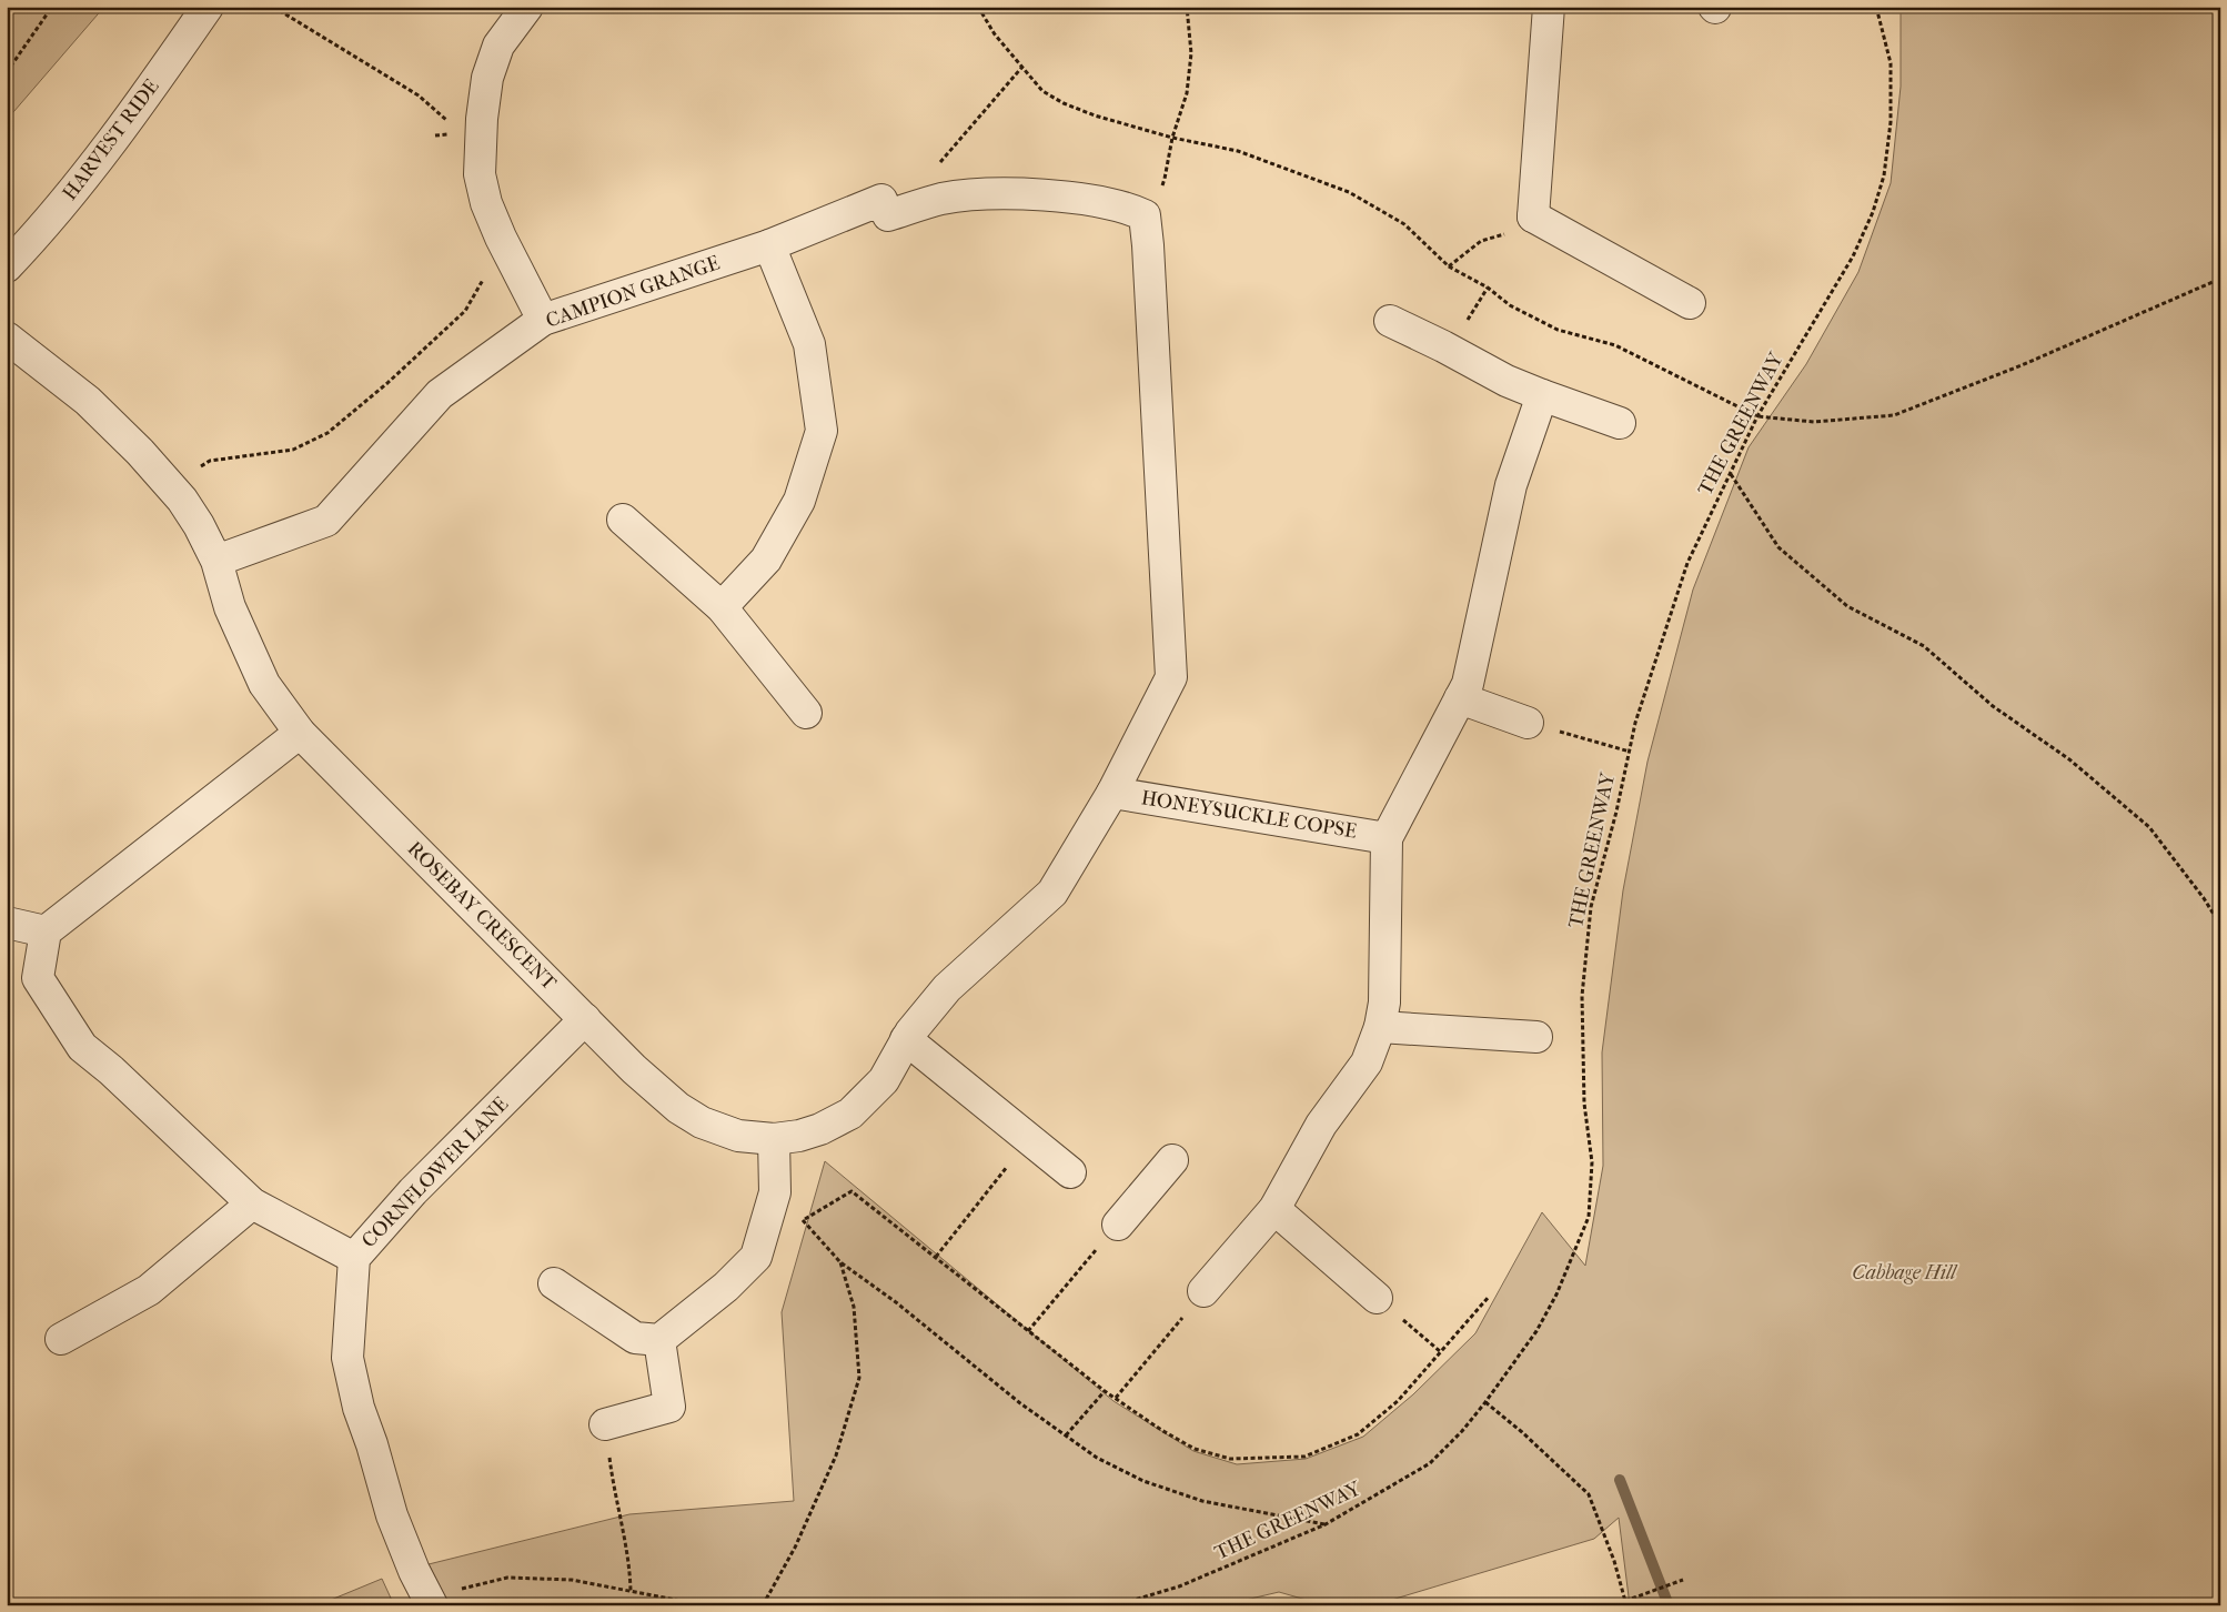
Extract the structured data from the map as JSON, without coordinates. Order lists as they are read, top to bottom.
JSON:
{
  "streets": {
    "street": [
      "HARVEST RIDE",
      "CAMPION GRANGE",
      "HONEYSUCKLE COPSE",
      "ROSEBAY CRESCENT",
      "CORNFLOWER LANE"
    ],
    "path": ["THE GREENWAY"]
  },
  "crossings": [
    ["CAMPION GRANGE", "ROSEBAY CRESCENT"],
    ["HONEYSUCKLE COPSE", "ROSEBAY CRESCENT"],
    ["ROSEBAY CRESCENT", "CORNFLOWER LANE"]
  ],
  "parks": ["Cabbage Hill"]
}
